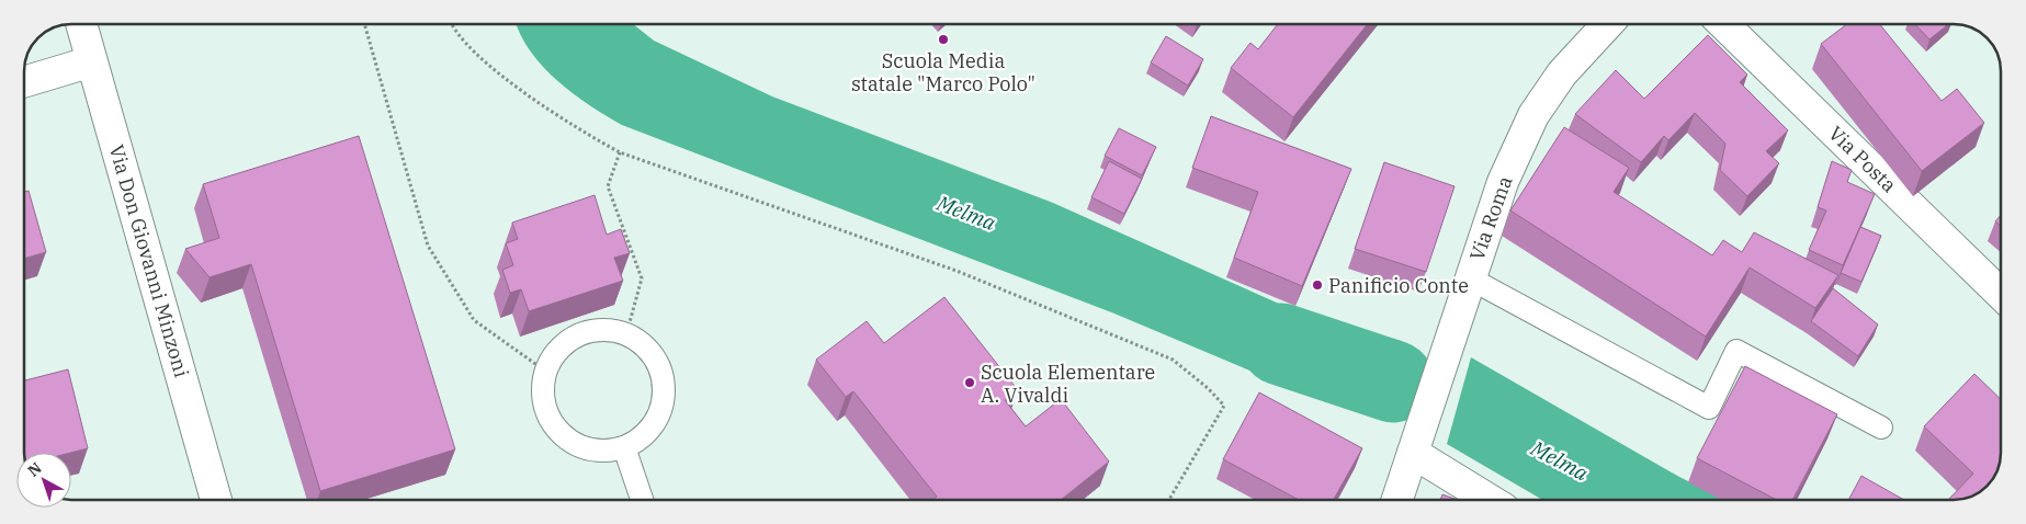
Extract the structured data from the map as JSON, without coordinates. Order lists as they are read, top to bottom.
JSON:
{
  "streets": {
    "street": ["Via Posta", "Via Roma", "Via Don Giovanni Minzoni"]
  },
  "water": ["Melma"],
  "places": ["Scuola Media statale \"Marco Polo\"", "Panificio Conte", "Scuola Elementare A. Vivaldi"],
  "north": "top left"
}
